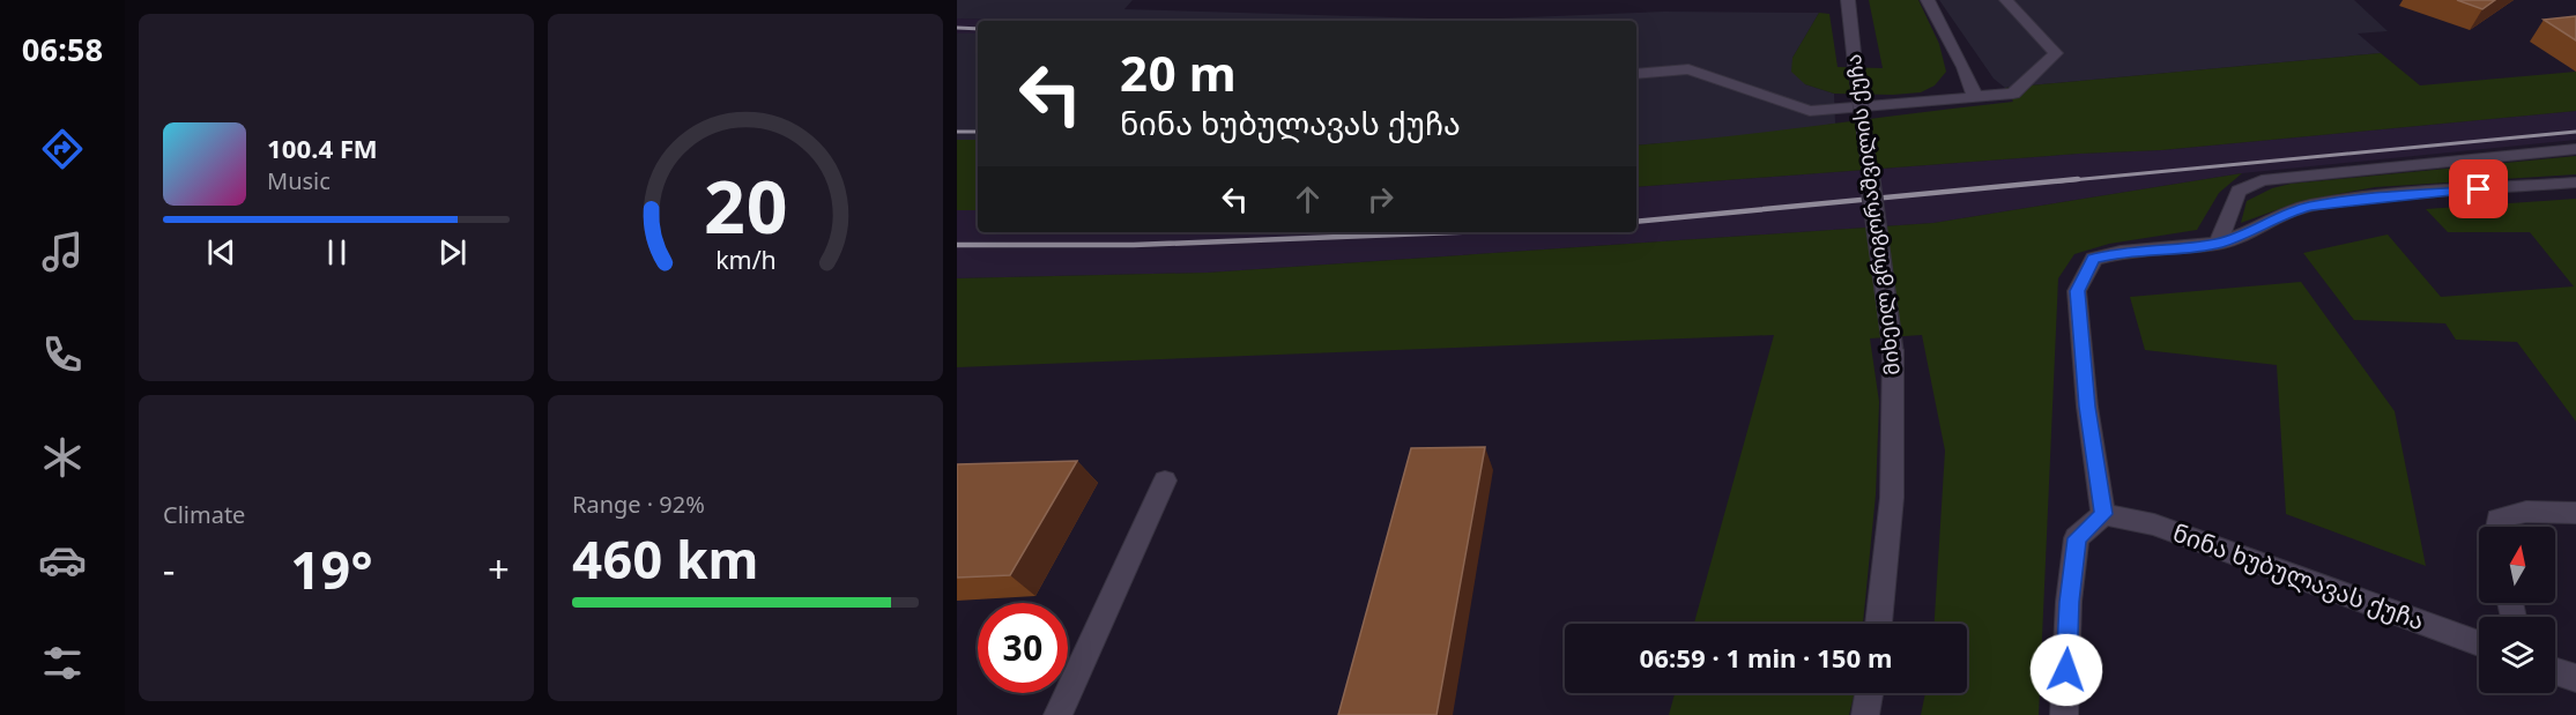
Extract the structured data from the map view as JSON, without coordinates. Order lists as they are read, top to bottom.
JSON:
{
  "streets": {
    "street": ["მიხეილ გრიგორაშვილის ქუჩა", "ნინა ხუბულავას ქუჩა"]
  },
  "north": "top",
  "page": {
    "tabs": "06:58",
    "turn": ["20 m", "ნინა ხუბულავას ქუჩა"],
    "song": ["100.4 FM", "Music"],
    "tile": [
      "Climate",
      ["Range · 92%", "460 km"]
    ],
    "heat": ["−", "19°", "+"],
    "limit": "30",
    "trip": "06:59 · 1 min · 150 m",
    "gauge": ["20", "km/h"]
  }
}
